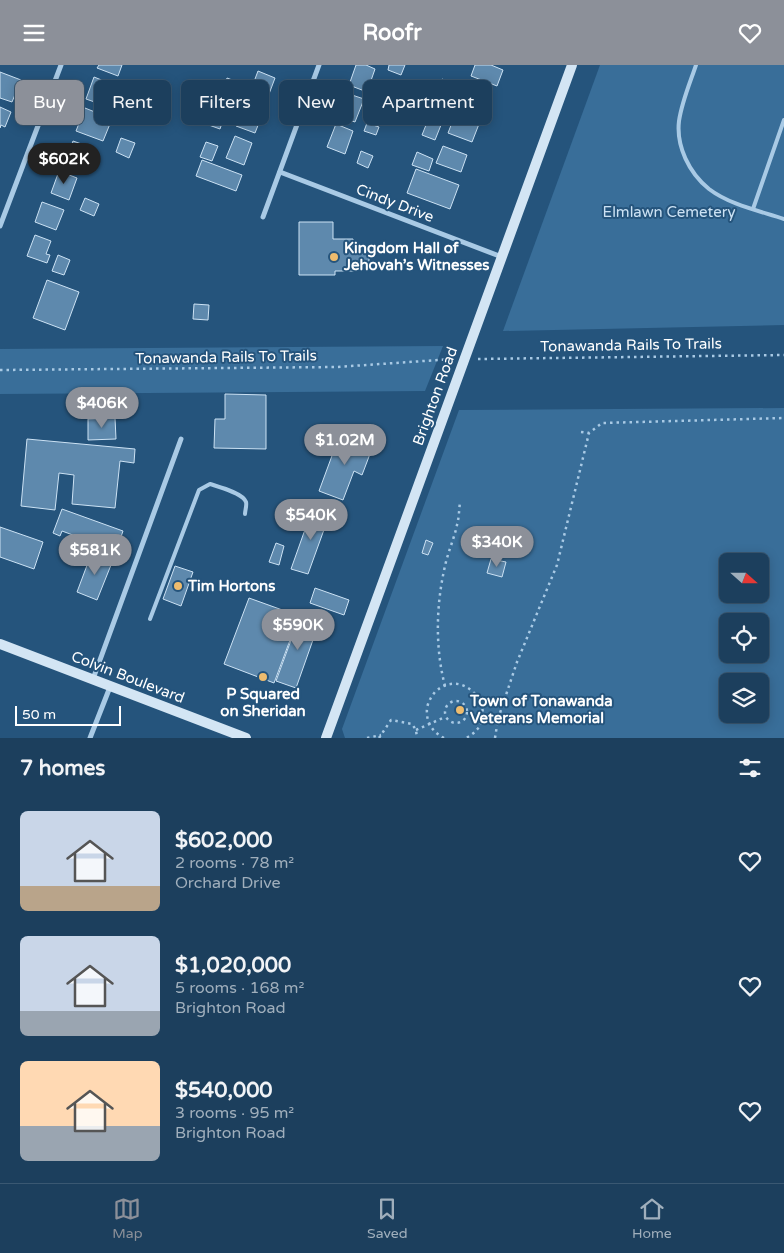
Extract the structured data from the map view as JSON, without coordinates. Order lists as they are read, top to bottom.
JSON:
{
  "streets": {
    "street": ["Cindy Drive", "Brighton Road", "Colvin Boulevard"],
    "path": ["Tonawanda Rails To Trails"]
  },
  "crossings": [
    ["Cindy Drive", "Brighton Road"]
  ],
  "parks": ["Elmlawn Cemetery"],
  "places": [
    "Kingdom Hall of Jehovah’s Witnesses",
    "Tim Hortons",
    "P Squared on Sheridan",
    "Town of Tonawanda Veterans Memorial"
  ],
  "scale_bar": "50 m",
  "north": "right",
  "page": {
    "header": "Roofr",
    "chip": [
      "Buy",
      "Rent",
      "Filters",
      "New",
      "Apartment"
    ],
    "price": [
      "$602K",
      "$406K",
      "$1.02M",
      "$540K",
      "$340K",
      "$581K",
      "$590K"
    ],
    "scale": "50 m",
    "heading": "7 homes",
    "list": [
      {
        "name": "$602,000",
        "note": "2 rooms · 78 m² · Orchard Drive"
      },
      {
        "name": "$1,020,000",
        "note": "5 rooms · 168 m² · Brighton Road"
      },
      {
        "name": "$540,000",
        "note": "3 rooms · 95 m² · Brighton Road"
      }
    ],
    "tabs": ["Map", "Saved", "Home"]
  }
}
